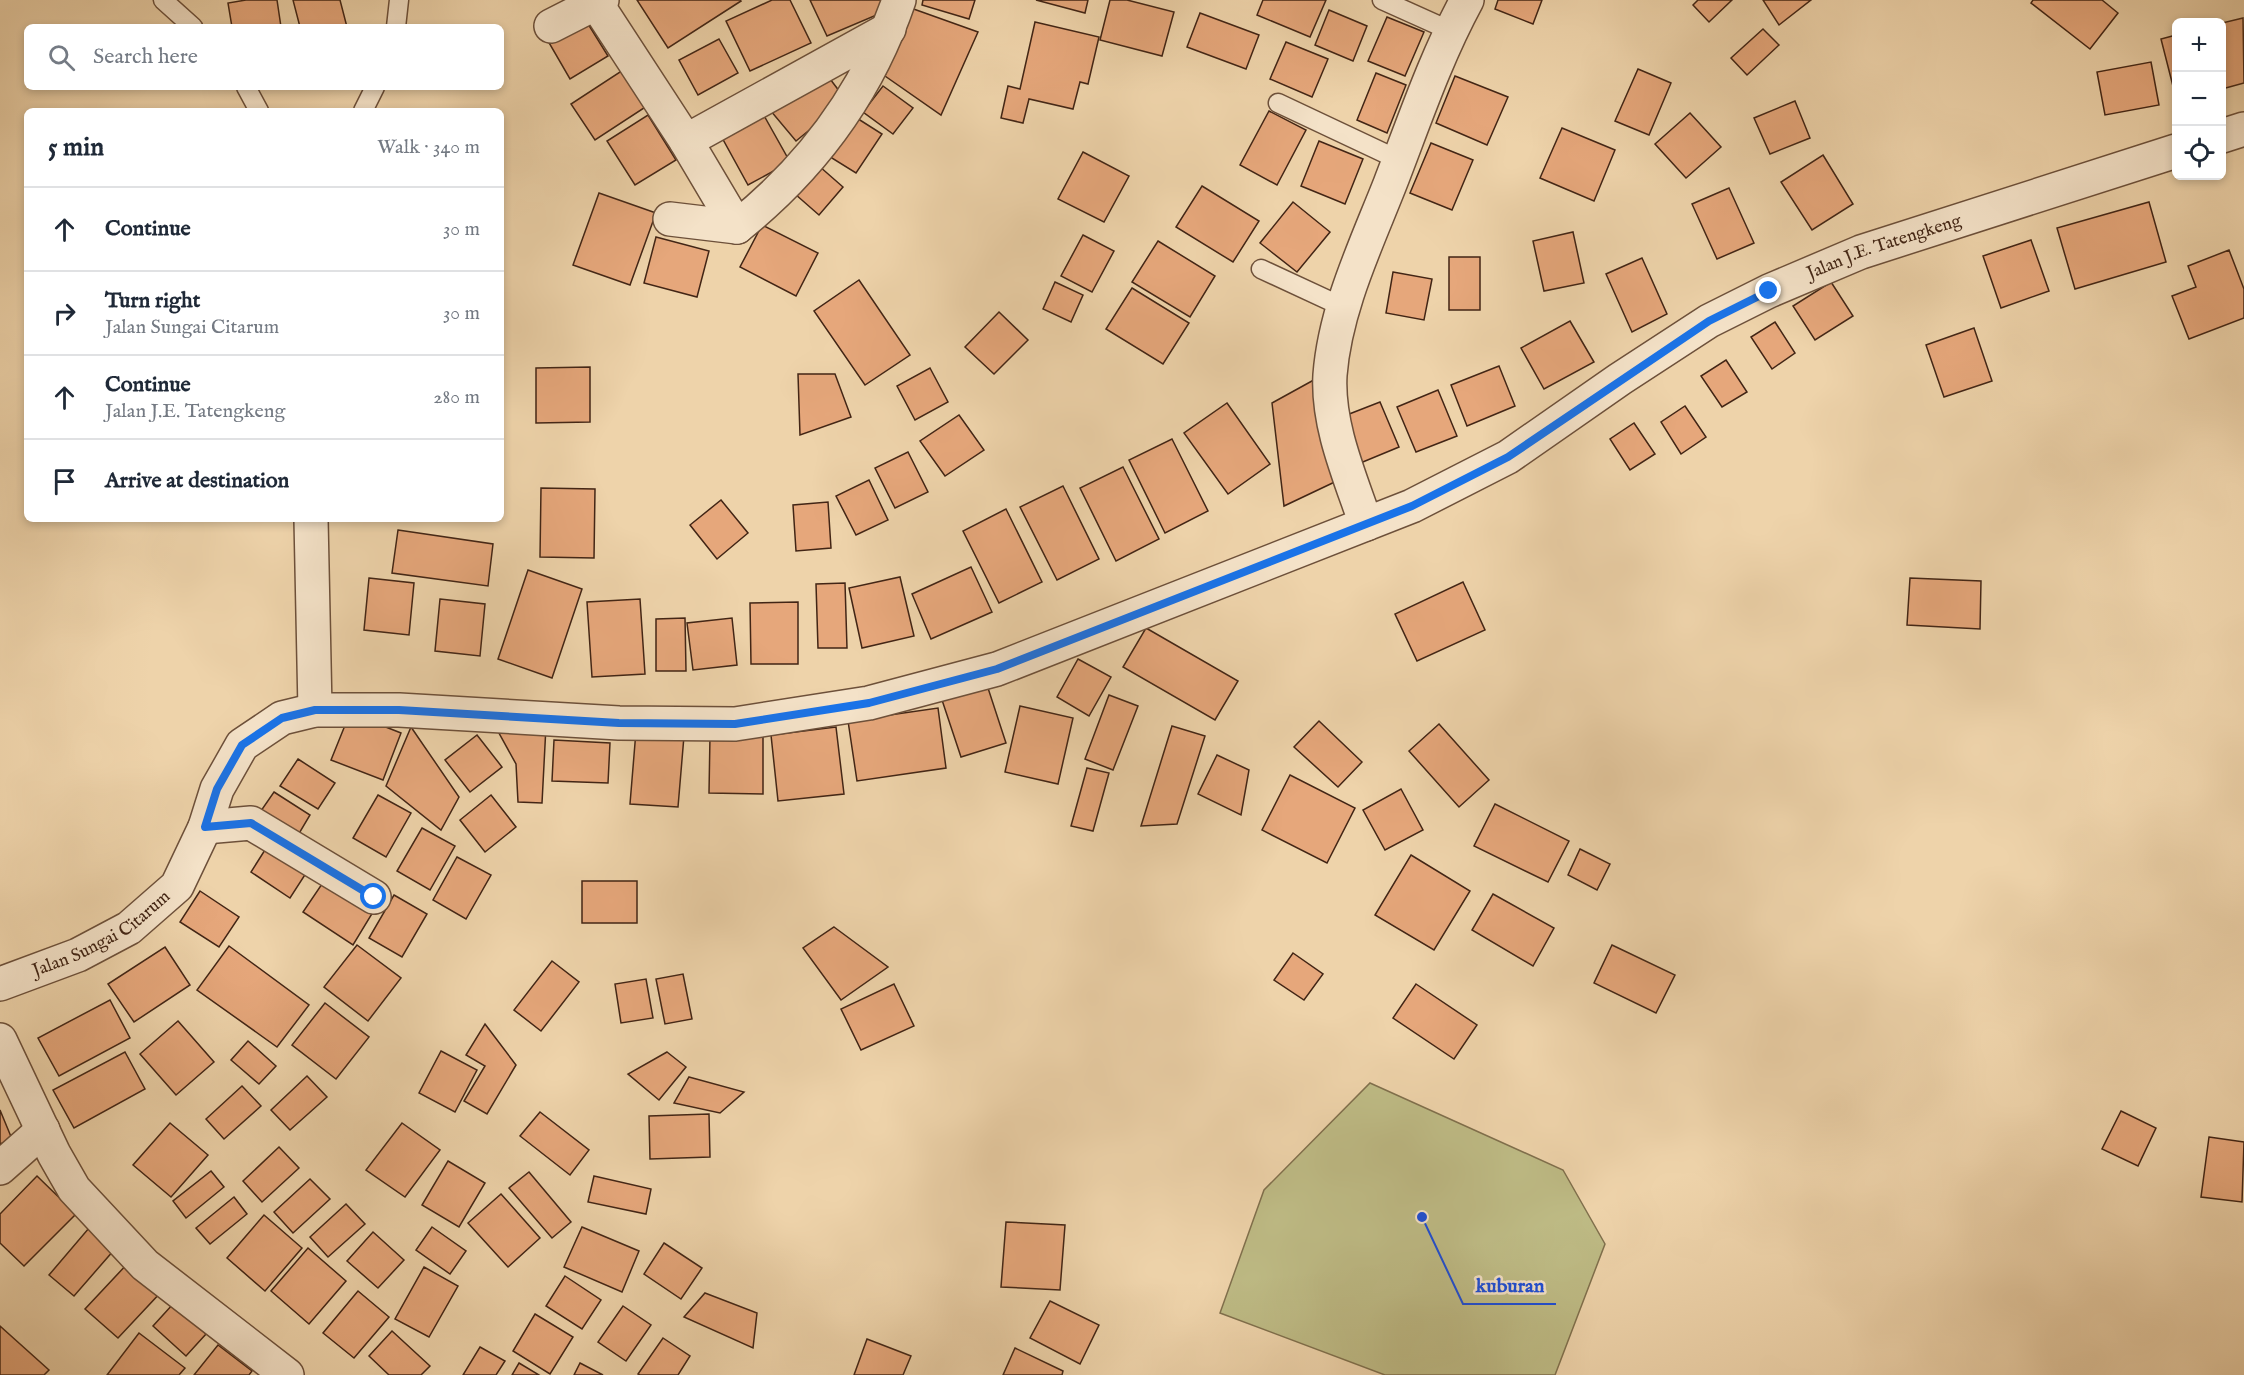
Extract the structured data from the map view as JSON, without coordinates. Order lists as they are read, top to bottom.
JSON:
{
  "streets": {
    "street": ["Jalan J.E. Tatengkeng", "Jalan Sungai Citarum"]
  },
  "crossings": [
    ["Jalan J.E. Tatengkeng", "Jalan Sungai Citarum"]
  ],
  "places": ["kuburan"],
  "page": {
    "map_buttons": ["+", "−"],
    "search": "Search here",
    "heading": ["5 min", "Walk · 340 m"],
    "list": [
      ["Continue", "30 m"],
      ["Turn right", "Jalan Sungai Citarum", "30 m"],
      ["Continue", "Jalan J.E. Tatengkeng", "280 m"],
      "Arrive at destination"
    ]
  }
}
